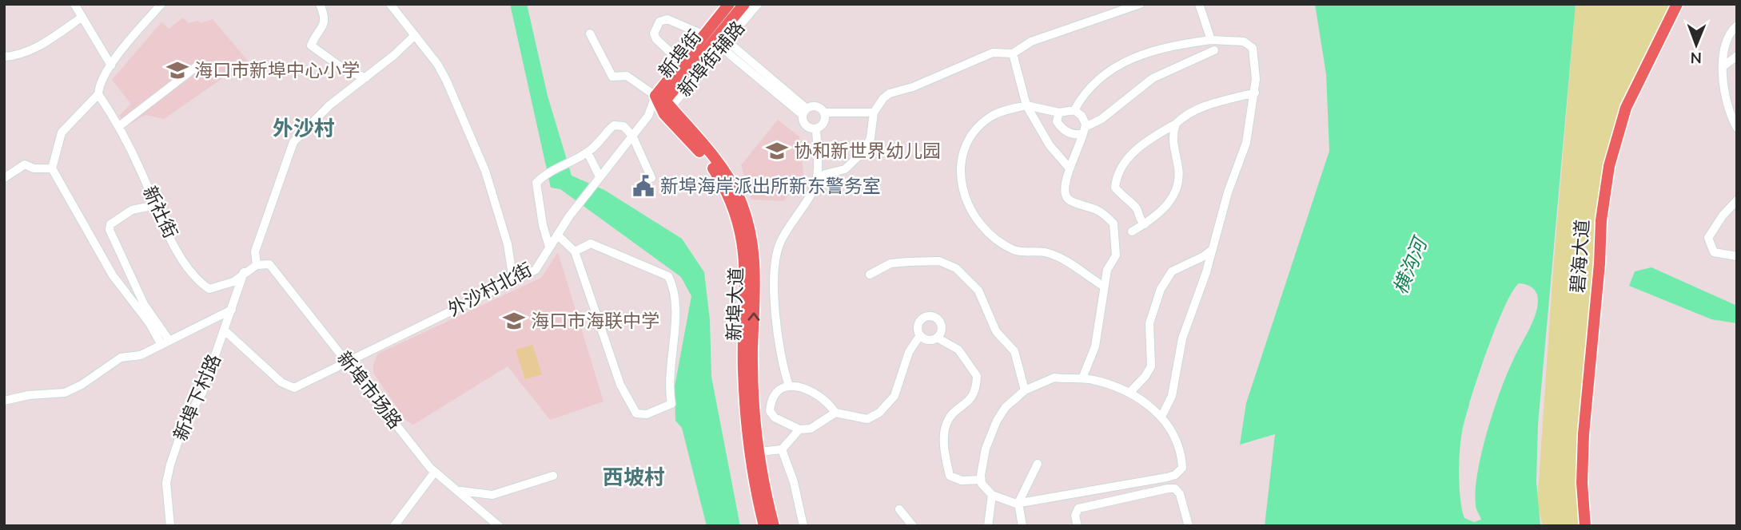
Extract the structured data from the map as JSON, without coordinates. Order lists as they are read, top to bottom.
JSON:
{
  "streets": {
    "main road": ["新埠街", "碧海大道", "新埠大道"],
    "street": [
      "新埠街辅路",
      "新社街",
      "外沙村北街",
      "新埠市场路",
      "新埠下村路"
    ]
  },
  "crossings": [
    ["新埠街", "新埠街辅路"],
    ["新埠街", "外沙村北街"],
    ["新埠街", "新埠大道"],
    ["新埠街辅路", "外沙村北街"],
    ["新埠街辅路", "新埠大道"],
    ["新社街", "新埠下村路"],
    ["外沙村北街", "新埠大道"],
    ["外沙村北街", "新埠市场路"],
    ["外沙村北街", "新埠下村路"]
  ],
  "districts": ["外沙村", "西坡村"],
  "water": ["横沟河"],
  "places": {
    "school or university": ["海口市新埠中心小学", "协和新世界幼儿园", "海口市海联中学"],
    "public building": ["新埠海岸派出所新东警务室"]
  },
  "north": "bottom"
}
